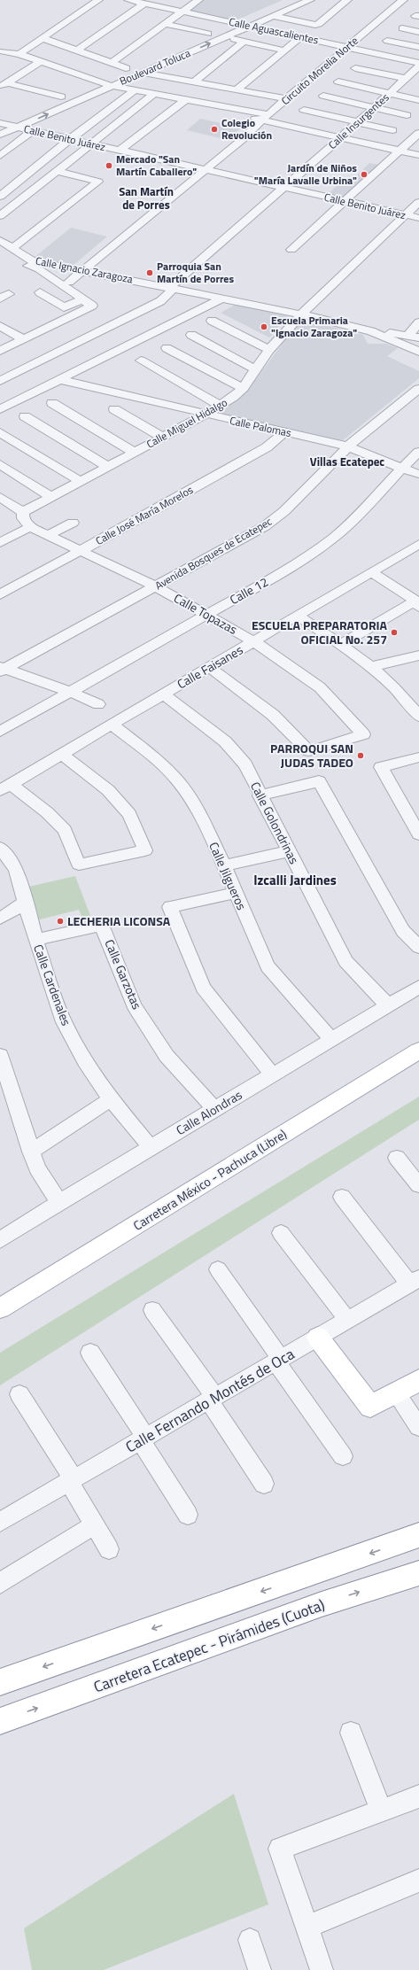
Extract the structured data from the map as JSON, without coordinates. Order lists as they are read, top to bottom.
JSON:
{
  "streets": {
    "main road": ["Carretera México - Pachuca (Libre)", "Carretera Ecatepec - Pirámides (Cuota)"],
    "street": [
      "Calle Aguascalientes",
      "Boulevard Toluca",
      "Circuito Morelia Norte",
      "Calle Insurgentes",
      "Calle Benito Juárez",
      "Calle Ignacio Zaragoza",
      "Calle Miguel Hidalgo",
      "Calle Palomas",
      "Calle José María Morelos",
      "Avenida Bosques de Ecatepec",
      "Calle 12",
      "Calle Topazas",
      "Calle Faisanes",
      "Calle Golondrinas",
      "Calle Jilgueros",
      "Calle Garzotas",
      "Calle Cardenales",
      "Calle Alondras",
      "Calle Fernando Montés de Oca"
    ]
  },
  "crossings": [
    ["Calle Aguascalientes", "Boulevard Toluca"],
    ["Calle Aguascalientes", "Circuito Morelia Norte"],
    ["Boulevard Toluca", "Calle Benito Juárez"],
    ["Circuito Morelia Norte", "Calle Benito Juárez"],
    ["Circuito Morelia Norte", "Calle Ignacio Zaragoza"],
    ["Calle Insurgentes", "Calle Benito Juárez"],
    ["Calle Insurgentes", "Calle Ignacio Zaragoza"],
    ["Calle Benito Juárez", "Calle Miguel Hidalgo"],
    ["Calle Ignacio Zaragoza", "Calle Miguel Hidalgo"],
    ["Calle Miguel Hidalgo", "Calle Palomas"],
    ["Calle Palomas", "Calle José María Morelos"],
    ["Calle Palomas", "Avenida Bosques de Ecatepec"],
    ["Calle Palomas", "Calle 12"],
    ["Calle José María Morelos", "Calle Topazas"],
    ["Avenida Bosques de Ecatepec", "Calle Topazas"],
    ["Calle 12", "Calle Topazas"],
    ["Calle Topazas", "Calle Faisanes"],
    ["Calle Faisanes", "Calle Golondrinas"],
    ["Calle Faisanes", "Calle Jilgueros"],
    ["Calle Golondrinas", "Calle Alondras"],
    ["Calle Jilgueros", "Calle Alondras"],
    ["Calle Garzotas", "Calle Cardenales"],
    ["Calle Garzotas", "Calle Alondras"],
    ["Calle Cardenales", "Calle Alondras"]
  ],
  "districts": ["San Martín de Porres", "Villas Ecatepec", "Izcalli Jardines"],
  "places": [
    "Colegio Revolución",
    "Mercado \"San Martín Caballero\"",
    "Jardín de Niños \"María Lavalle Urbina\"",
    "Parroquia San Martín de Porres",
    "Escuela Primaria \"Ignacio Zaragoza\"",
    "ESCUELA PREPARATORIA OFICIAL No. 257",
    "PARROQUI SAN JUDAS TADEO",
    "LECHERIA LICONSA"
  ]
}
